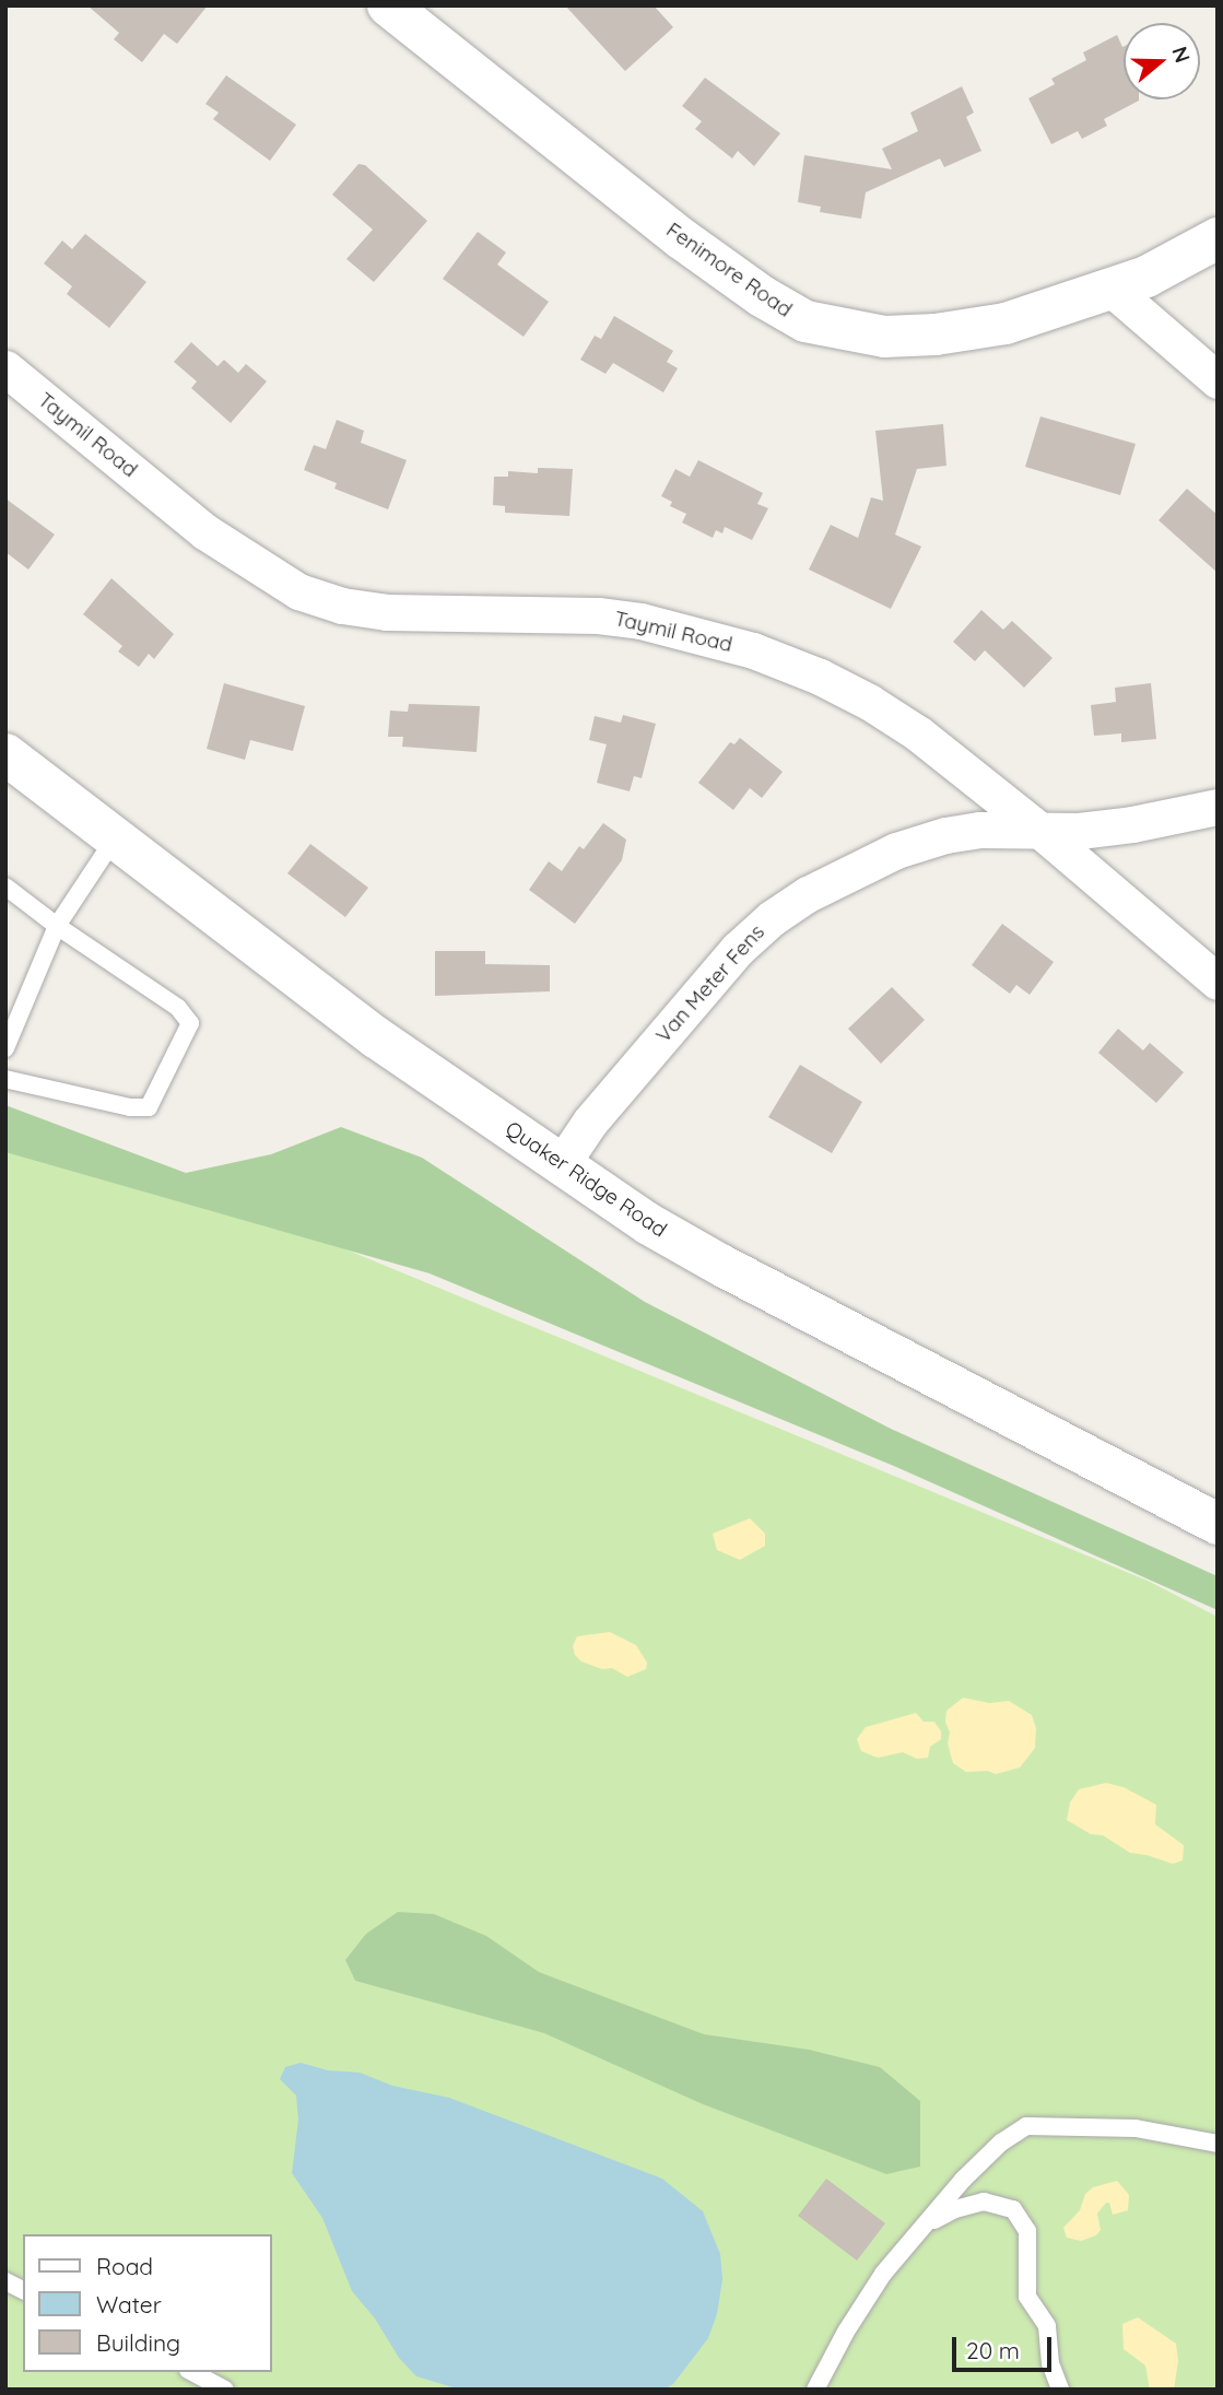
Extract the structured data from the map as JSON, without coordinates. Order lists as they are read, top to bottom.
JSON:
{
  "streets": {
    "street": [
      "Fenimore Road",
      "Taymil Road",
      "Van Meter Fens",
      "Quaker Ridge Road"
    ]
  },
  "crossings": [
    ["Taymil Road", "Van Meter Fens"],
    ["Van Meter Fens", "Quaker Ridge Road"]
  ],
  "legend": ["Road", "Water", "Building"],
  "scale_bar": "20 m",
  "north": "right"
}
